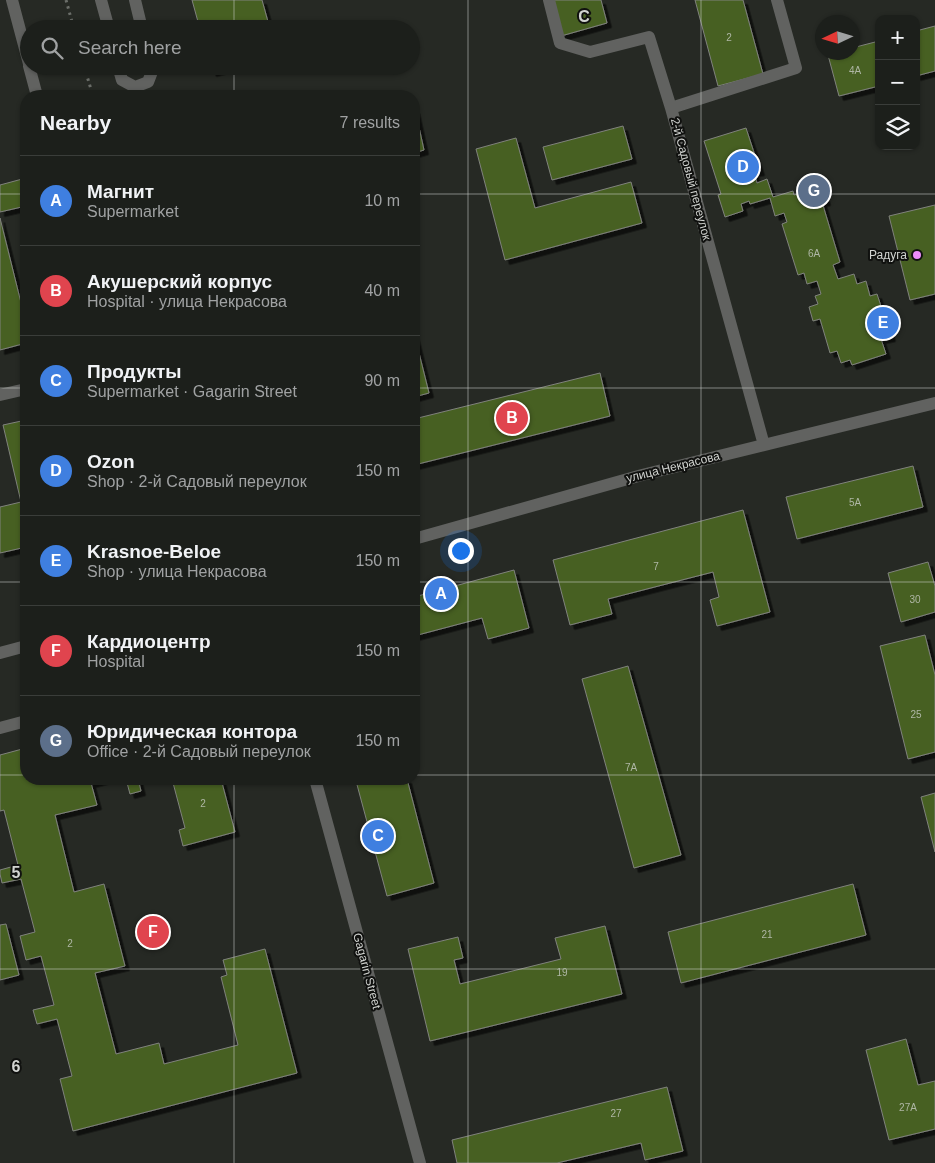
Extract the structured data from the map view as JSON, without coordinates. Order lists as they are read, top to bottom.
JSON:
{
  "streets": {
    "street": ["2-й Садовый переулок", "улица Некрасова", "Gagarin Street"]
  },
  "crossings": [
    ["2-й Садовый переулок", "улица Некрасова"]
  ],
  "places": ["Радуга"],
  "house_numbers": [
    "2",
    "4А",
    "6А",
    "5А",
    "7",
    "30",
    "25",
    "7А",
    "2",
    "21",
    "2",
    "19",
    "27А",
    "27"
  ],
  "north": "left",
  "page": {
    "map_buttons": ["+", "−"],
    "search": "Search here",
    "heading": ["Nearby", "7 results"],
    "pins": [
      "D",
      "G",
      "E",
      "B",
      "A",
      "C",
      "F"
    ],
    "list": [
      {
        "mark": "A",
        "name": "Магнит",
        "note": "Supermarket",
        "value": "10 m"
      },
      {
        "mark": "B",
        "name": "Акушерский корпус",
        "note": "Hospital · улица Некрасова",
        "value": "40 m"
      },
      {
        "mark": "C",
        "name": "Продукты",
        "note": "Supermarket · Gagarin Street",
        "value": "90 m"
      },
      {
        "mark": "D",
        "name": "Ozon",
        "note": "Shop · 2-й Садовый переулок",
        "value": "150 m"
      },
      {
        "mark": "E",
        "name": "Krasnoe-Beloe",
        "note": "Shop · улица Некрасова",
        "value": "150 m"
      },
      {
        "mark": "F",
        "name": "Кардиоцентр",
        "note": "Hospital",
        "value": "150 m"
      },
      {
        "mark": "G",
        "name": "Юридическая контора",
        "note": "Office · 2-й Садовый переулок",
        "value": "150 m"
      }
    ]
  },
  "grid": {
    "columns": ["C"],
    "rows": ["5", "6"]
  }
}
